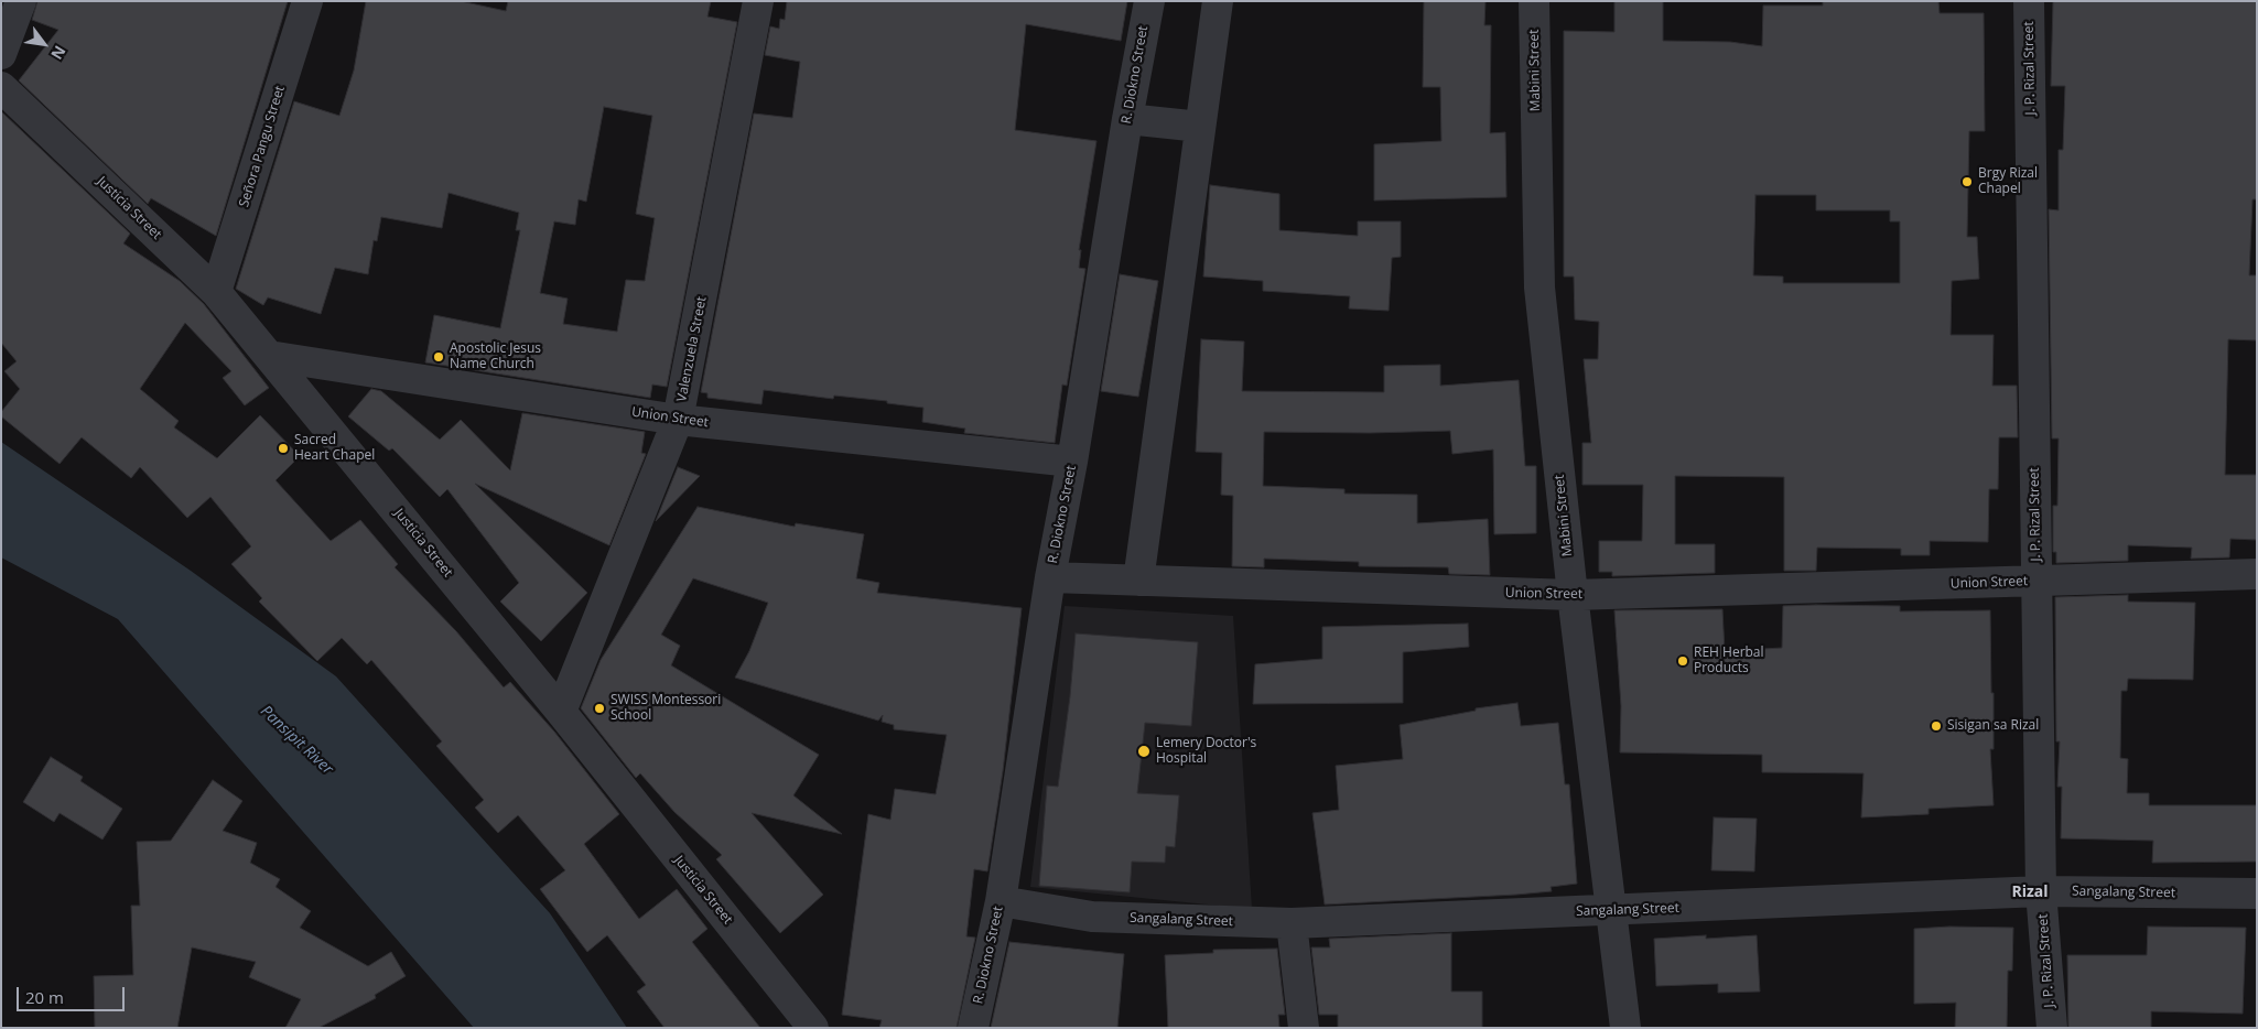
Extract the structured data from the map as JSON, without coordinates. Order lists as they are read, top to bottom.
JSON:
{
  "streets": {
    "street": [
      "J. P. Rizal Street",
      "Mabini Street",
      "R. Diokno Street",
      "Señora Pangu Street",
      "Justicia Street",
      "Valenzuela Street",
      "Union Street",
      "Sangalang Street"
    ]
  },
  "crossings": [
    ["J. P. Rizal Street", "Union Street"],
    ["J. P. Rizal Street", "Sangalang Street"],
    ["Mabini Street", "Union Street"],
    ["Mabini Street", "Sangalang Street"],
    ["R. Diokno Street", "Union Street"],
    ["R. Diokno Street", "Sangalang Street"],
    ["Señora Pangu Street", "Justicia Street"],
    ["Justicia Street", "Valenzuela Street"],
    ["Justicia Street", "Union Street"],
    ["Valenzuela Street", "Union Street"]
  ],
  "districts": ["Rizal"],
  "water": ["Pansipit River"],
  "places": [
    "Brgy Rizal Chapel",
    "Apostolic Jesus Name Church",
    "Sacred Heart Chapel",
    "REH Herbal Products",
    "SWISS Montessori School",
    "Sisigan sa Rizal",
    "Lemery Doctor's Hospital"
  ],
  "scale_bar": "20 m",
  "north": "bottom right"
}
